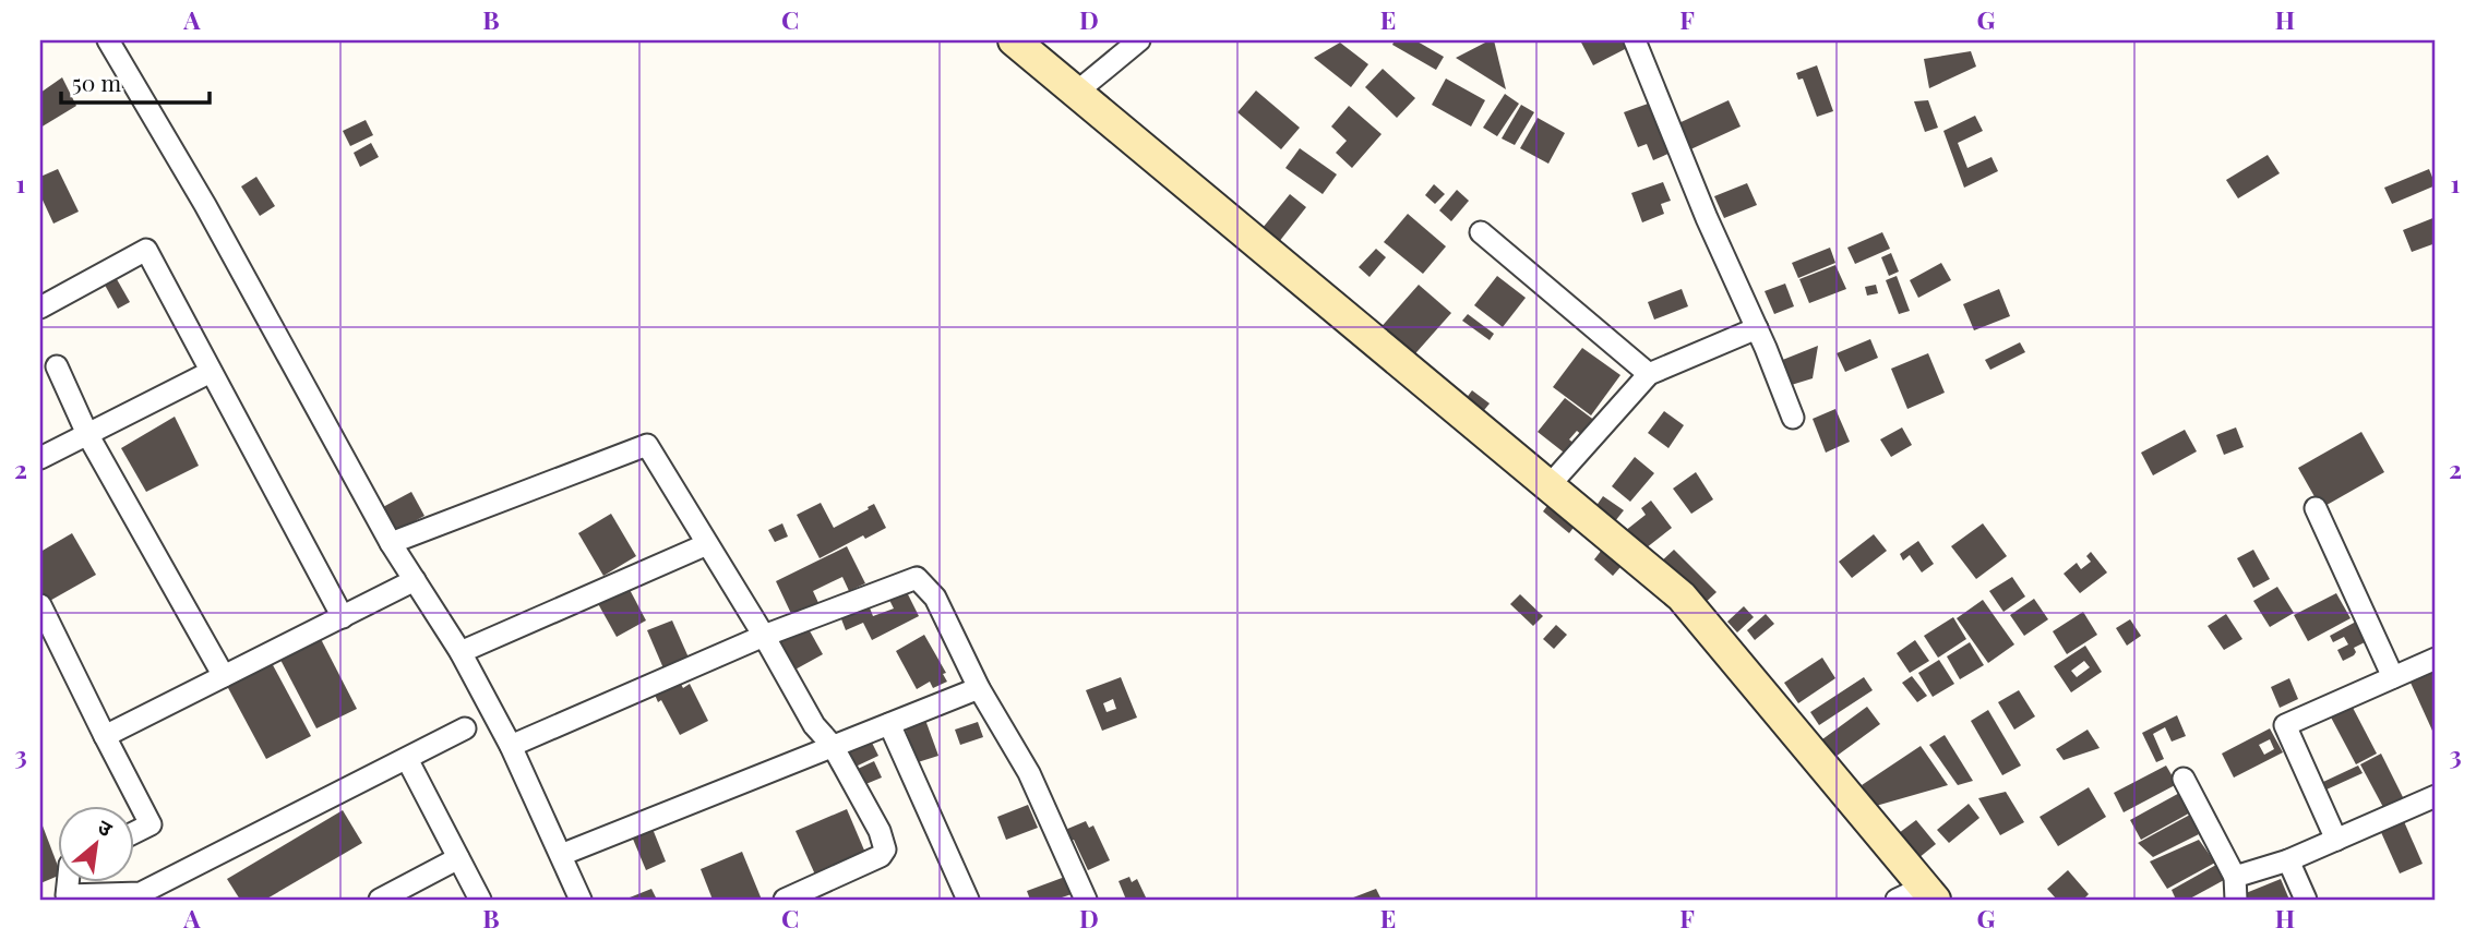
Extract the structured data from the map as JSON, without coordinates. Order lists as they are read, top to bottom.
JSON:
{
  "scale_bar": "50 m",
  "north": "top right",
  "grid": {
    "columns": [
      "A",
      "B",
      "C",
      "D",
      "E",
      "F",
      "G",
      "H"
    ],
    "rows": ["1", "2", "3"]
  }
}
